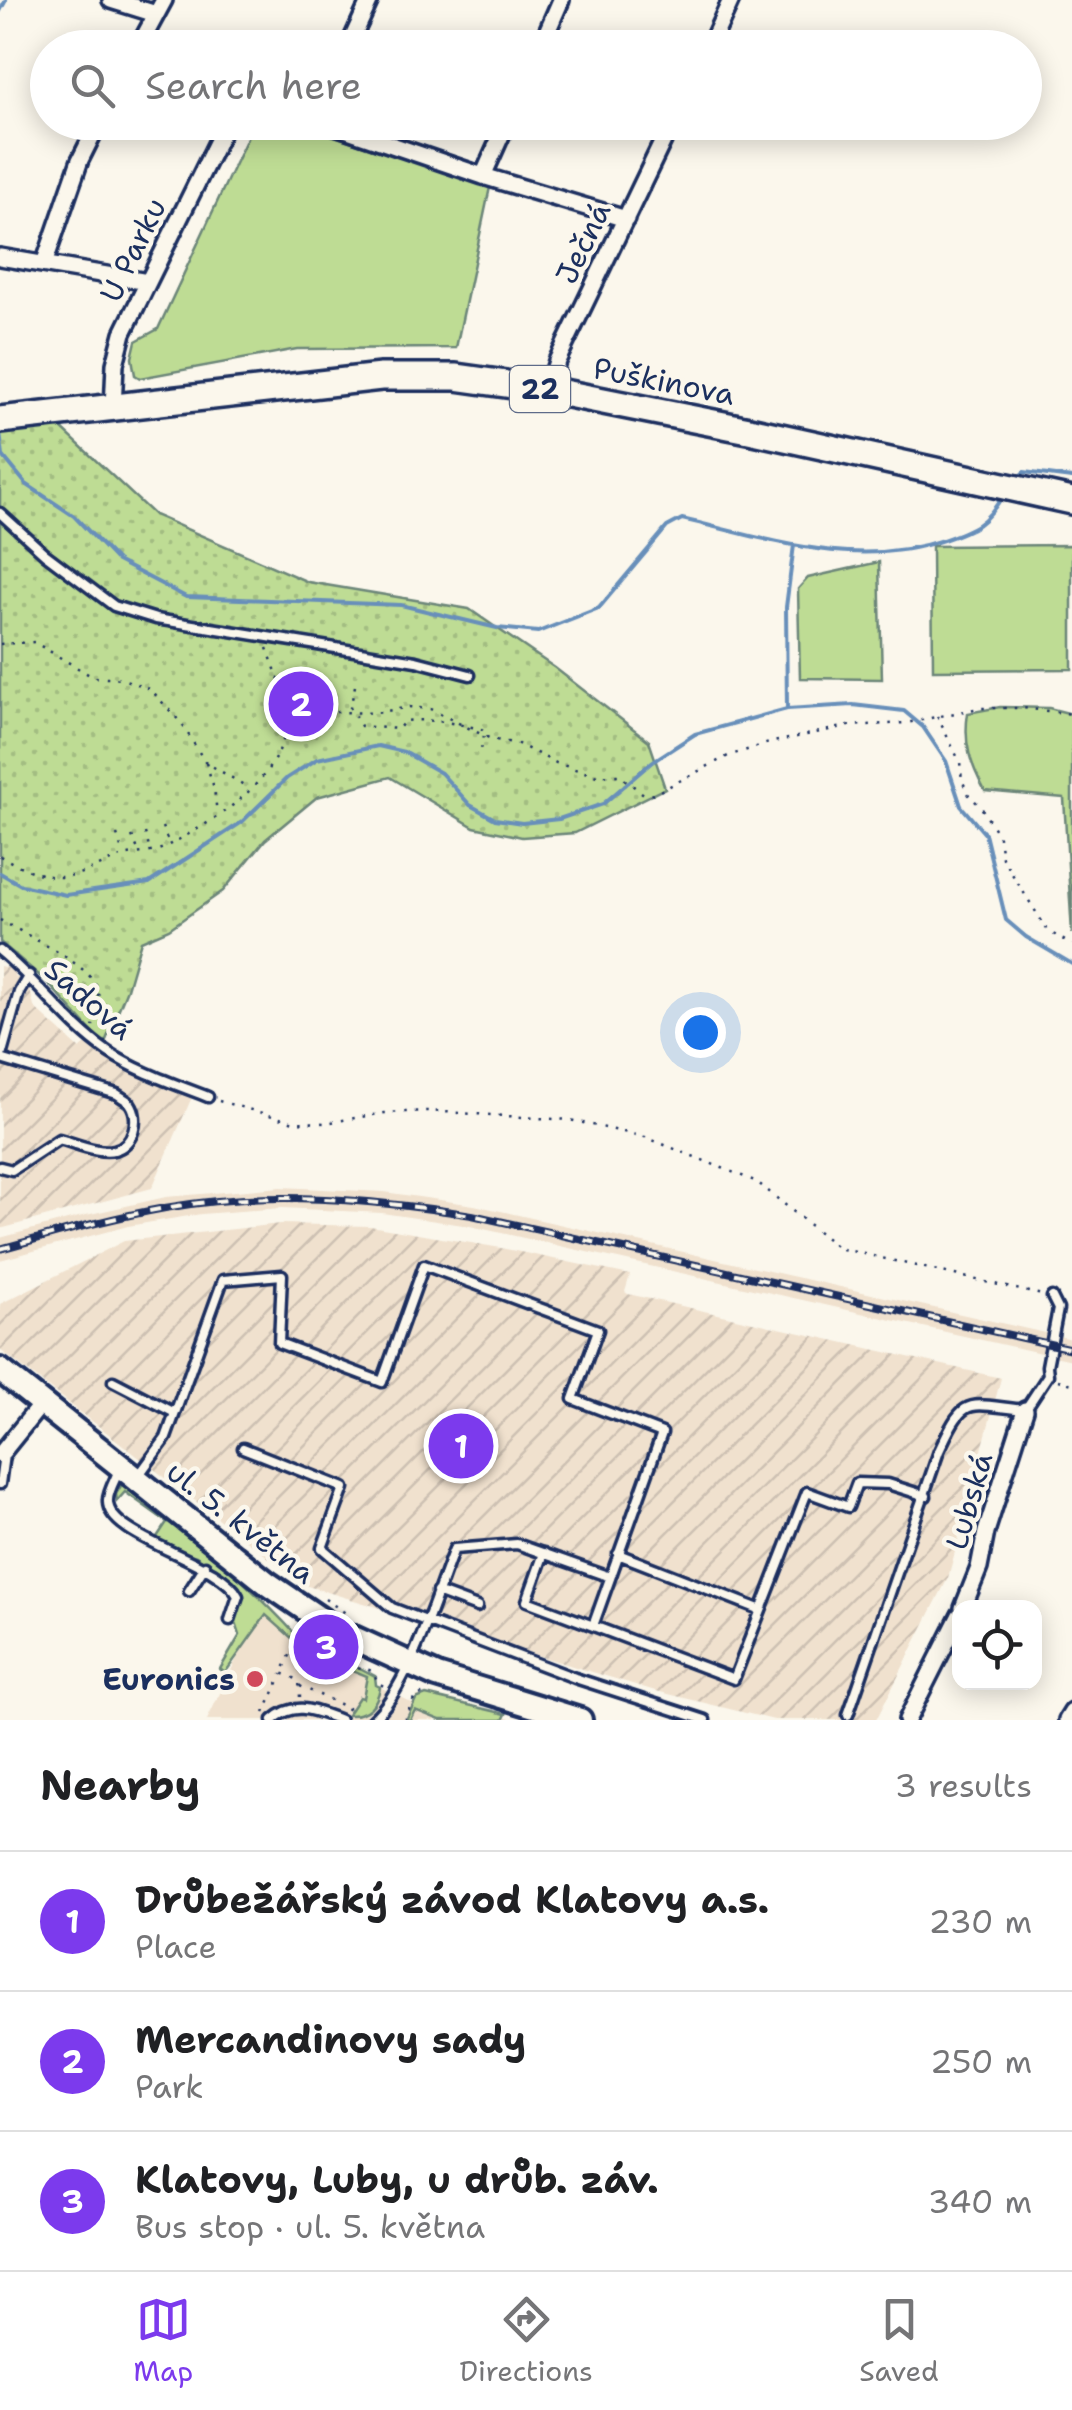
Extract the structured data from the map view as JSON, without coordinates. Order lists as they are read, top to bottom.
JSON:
{
  "streets": {
    "main road": ["Puškinova", "22"],
    "street": [
      "Ječná",
      "U Parku",
      "Lubská",
      "ul. 5. května"
    ],
    "lane": ["Sadová"]
  },
  "crossings": [
    ["Ječná", "Puškinova"],
    ["U Parku", "Puškinova"]
  ],
  "places": ["Euronics"],
  "page": {
    "search": "Search here",
    "pins": ["2", "1", "3"],
    "heading": ["Nearby", "3 results"],
    "list": [
      {
        "mark": "1",
        "name": "Drůbežářský závod Klatovy a.s.",
        "note": "Place",
        "value": "230 m"
      },
      {
        "mark": "2",
        "name": "Mercandinovy sady",
        "note": "Park",
        "value": "250 m"
      },
      {
        "mark": "3",
        "name": "Klatovy, Luby, u drůb. záv.",
        "note": "Bus stop · ul. 5. května",
        "value": "340 m"
      }
    ],
    "nav": ["Map", "Directions", "Saved"]
  }
}
